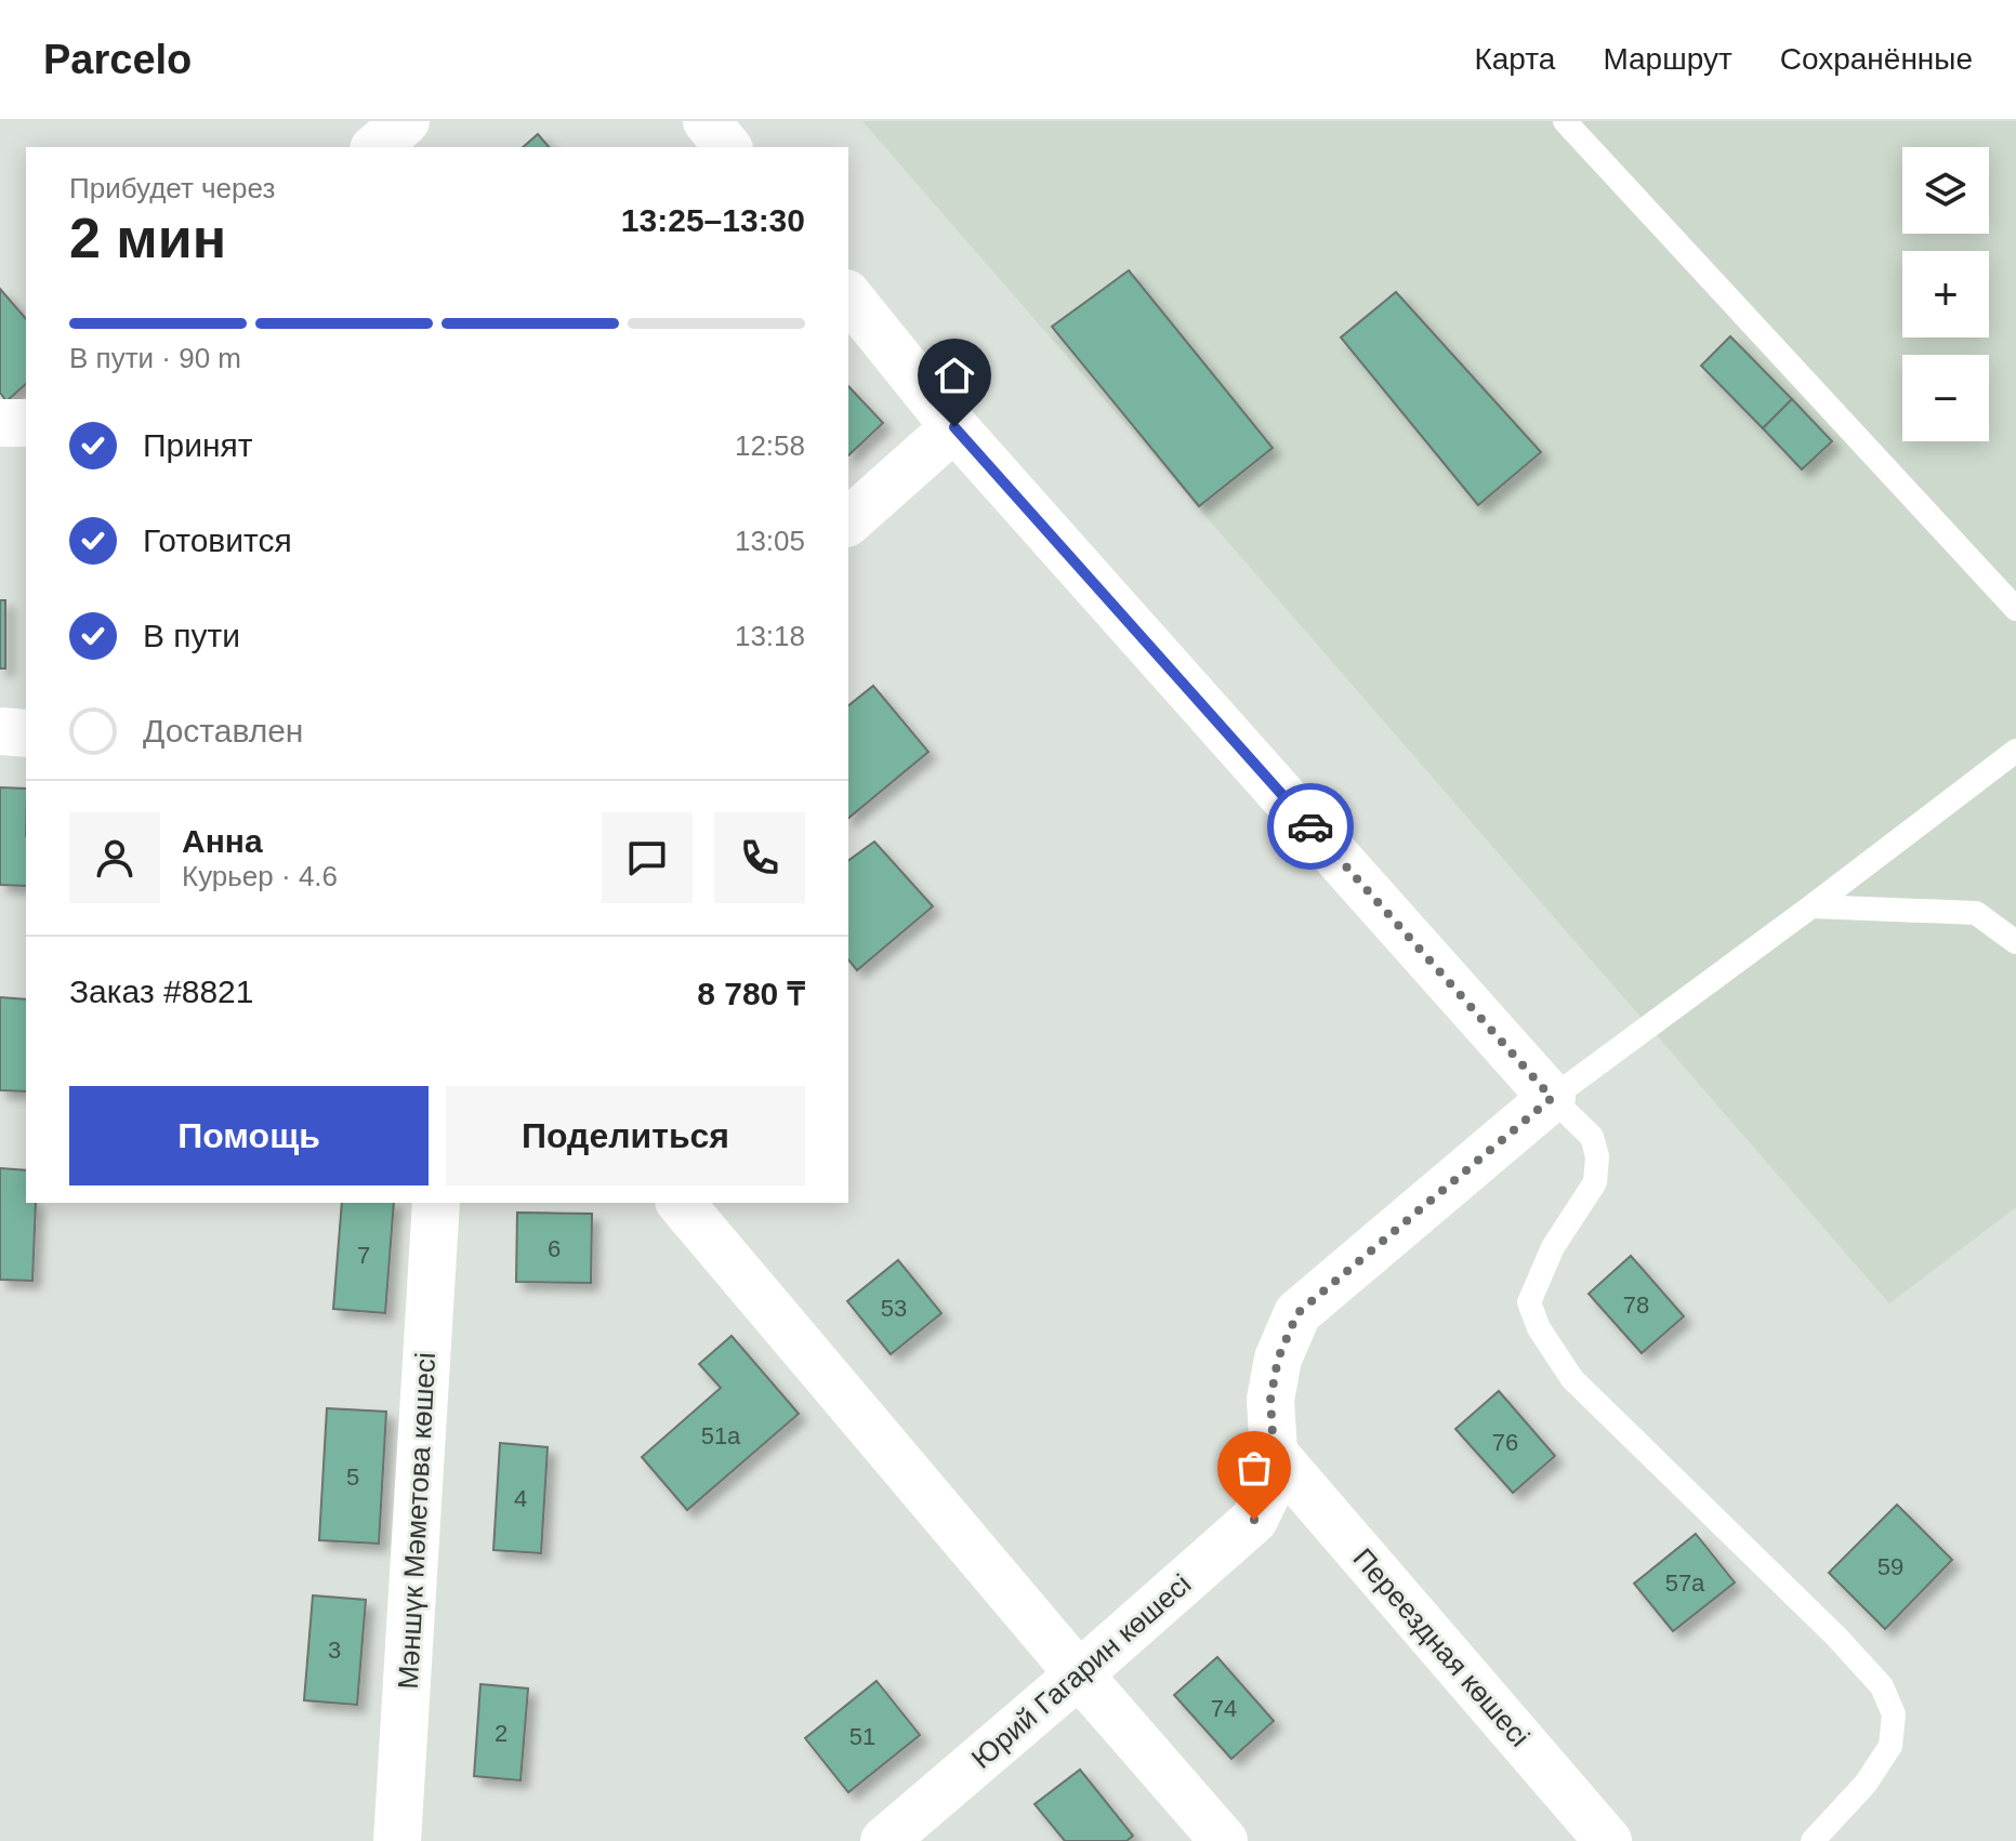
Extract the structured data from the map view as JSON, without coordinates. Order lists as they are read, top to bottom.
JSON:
{
  "streets": {
    "street": ["Мәншүк Мәметова көшесі", "Переездная көшесі", "Юрий Гагарин көшесі"]
  },
  "crossings": [
    ["Переездная көшесі", "Юрий Гагарин көшесі"]
  ],
  "house_numbers": [
    "6",
    "7",
    "78",
    "53",
    "51а",
    "76",
    "5",
    "4",
    "59",
    "57а",
    "3",
    "74",
    "2",
    "51"
  ],
  "page": {
    "header": "Parcelo",
    "nav": ["Карта", "Маршрут", "Сохранённые"],
    "map_buttons": ["+", "−"],
    "heading": ["2 мин", "Прибудет через", "13:25–13:30"],
    "panel": [
      "Анна",
      "Курьер · 4.6",
      "Заказ #8821",
      "8 780 ₸"
    ],
    "bar": "В пути · 90 m",
    "list": [
      ["Принят", "12:58"],
      ["Готовится", "13:05"],
      ["В пути", "13:18"],
      "Доставлен"
    ],
    "buttons": ["Помощь", "Поделиться"]
  }
}
